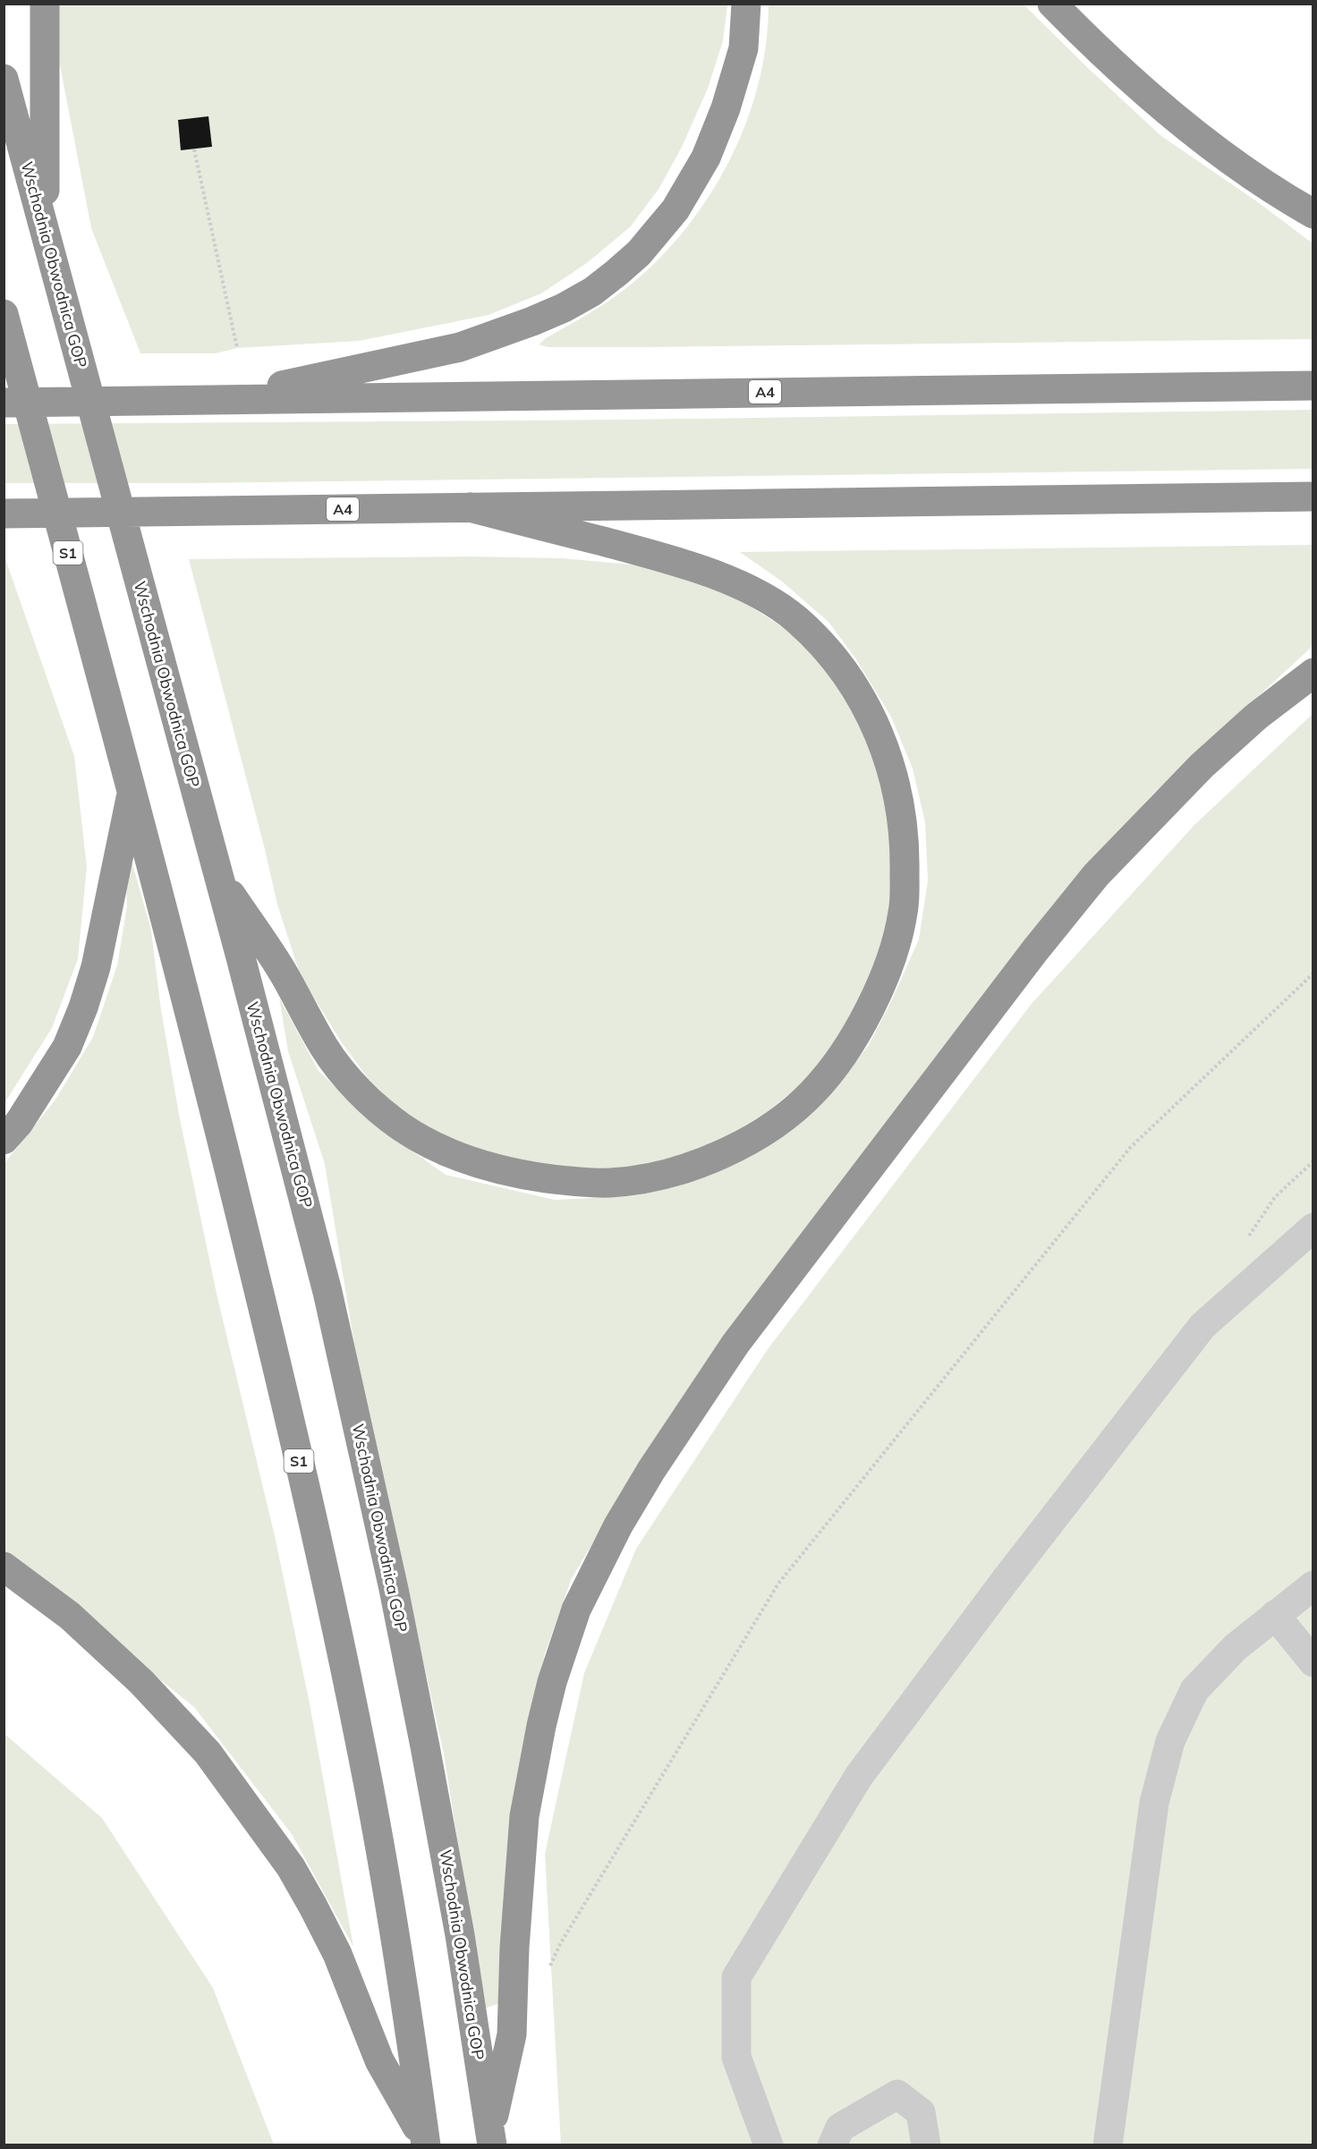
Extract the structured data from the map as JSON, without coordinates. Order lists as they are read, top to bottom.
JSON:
{
  "streets": {
    "highway": ["Wschodnia Obwodnica GOP", "A4", "S1"]
  }
}
